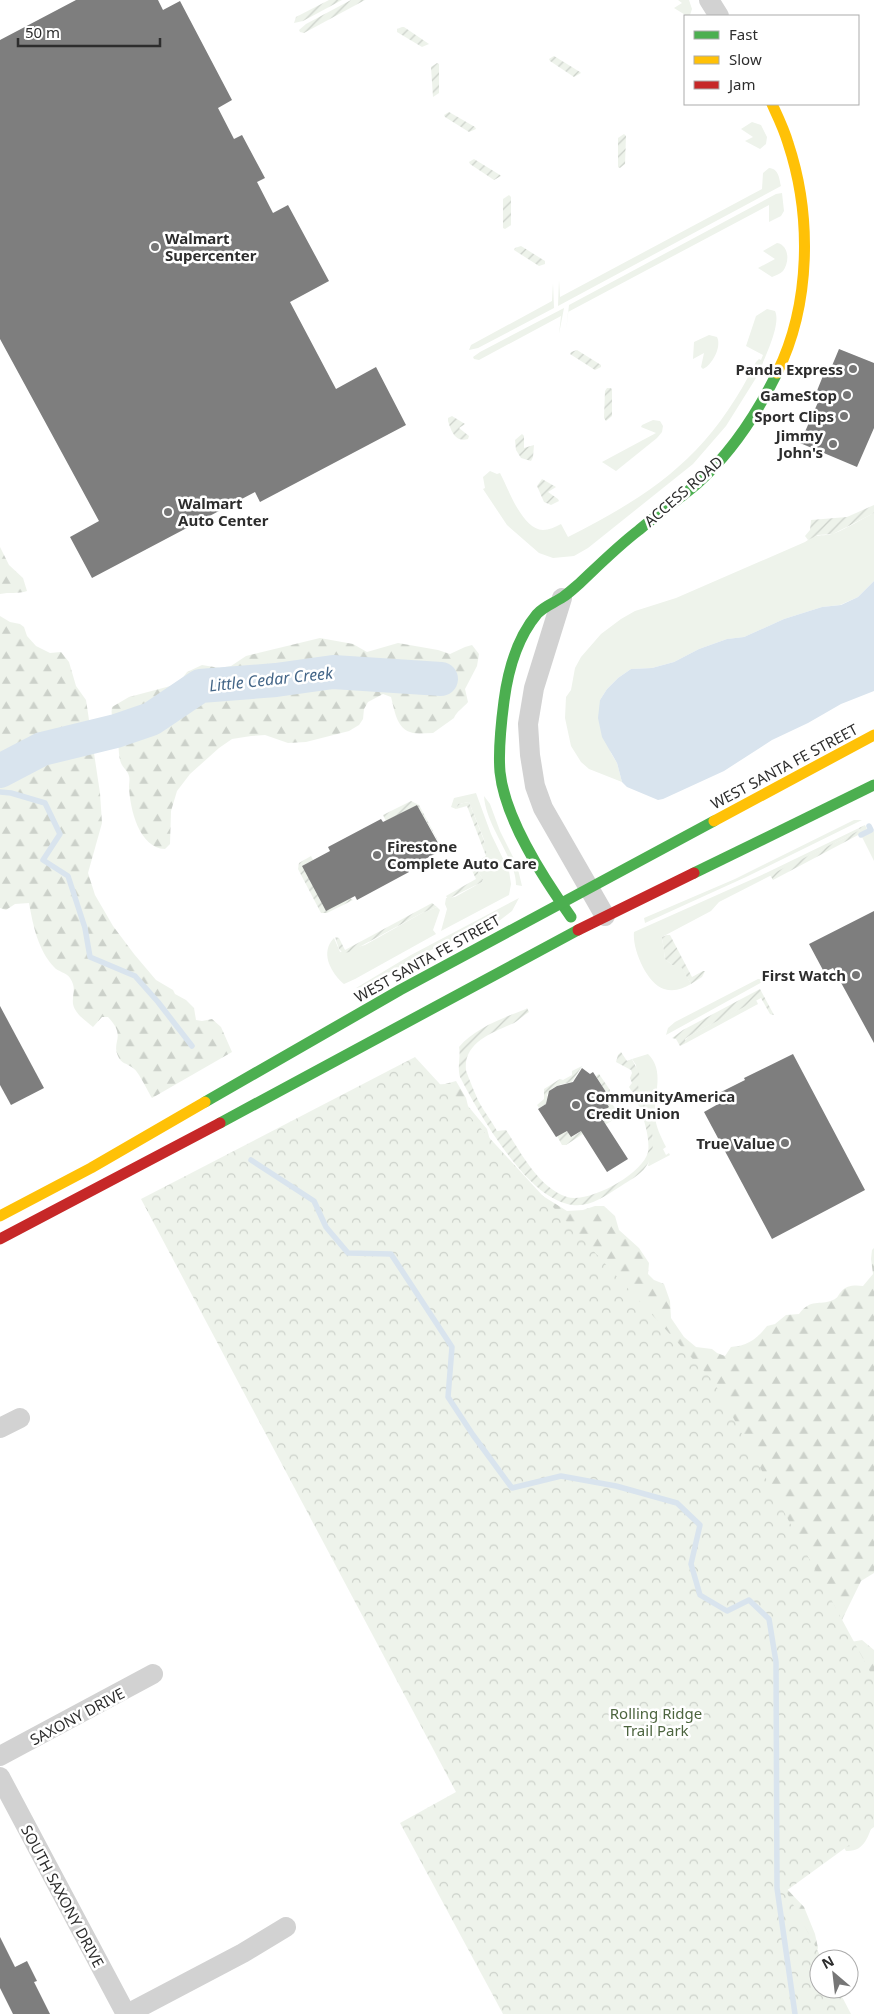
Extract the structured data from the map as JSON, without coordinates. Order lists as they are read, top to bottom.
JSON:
{
  "streets": {
    "street": [
      "ACCESS ROAD",
      "WEST SANTA FE STREET",
      "SAXONY DRIVE",
      "SOUTH SAXONY DRIVE"
    ]
  },
  "crossings": [
    ["ACCESS ROAD", "WEST SANTA FE STREET"]
  ],
  "water": ["Little Cedar Creek"],
  "parks": ["Rolling Ridge Trail Park"],
  "places": [
    "Walmart Supercenter",
    "Panda Express",
    "GameStop",
    "Sport Clips",
    "Jimmy John's",
    "Walmart Auto Center",
    "Firestone Complete Auto Care",
    "First Watch",
    "CommunityAmerica Credit Union",
    "True Value"
  ],
  "legend": ["Fast", "Slow", "Jam"],
  "scale_bar": "50 m",
  "north": "top left"
}
